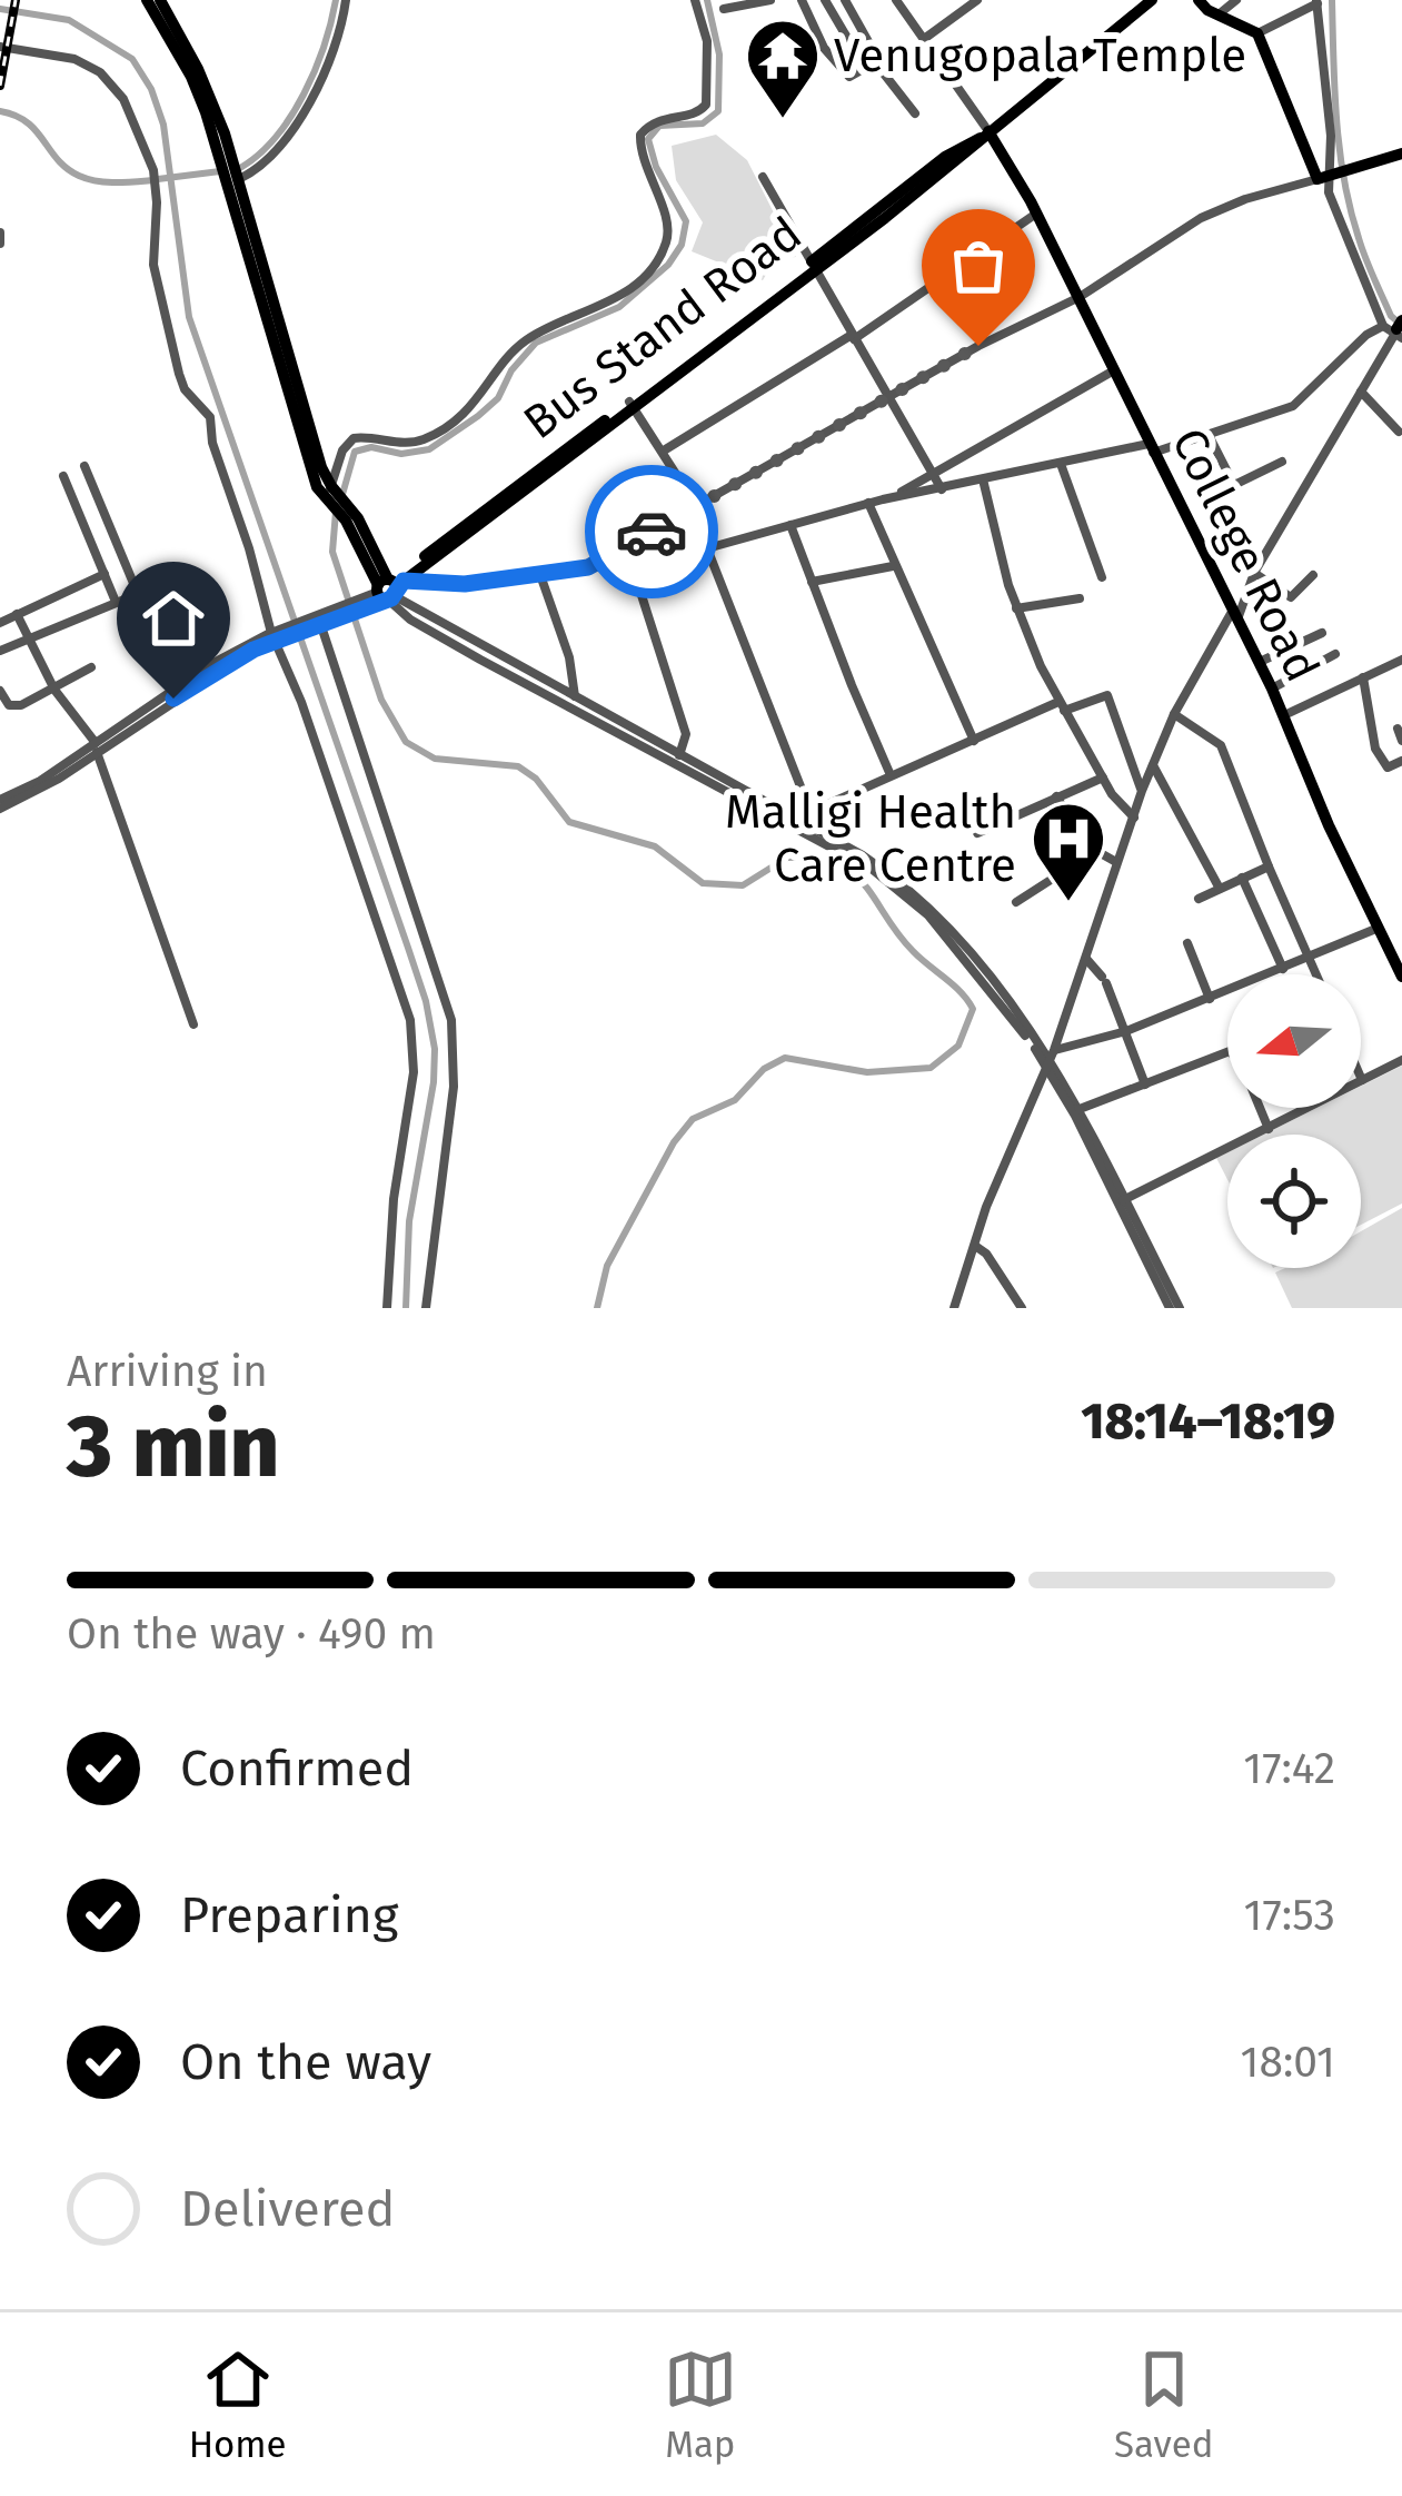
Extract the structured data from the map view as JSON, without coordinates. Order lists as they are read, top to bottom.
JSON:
{
  "streets": {
    "main road": ["Bus Stand Road", "College Road"]
  },
  "crossings": [
    ["Bus Stand Road", "College Road"]
  ],
  "places": {
    "temple": ["Venugopala Temple"],
    "hospital": ["Malligi Health Care Centre"]
  },
  "north": "left",
  "page": {
    "heading": ["3 min", "Arriving in", "18:14–18:19"],
    "bar": "On the way · 490 m",
    "list": [
      ["Confirmed", "17:42"],
      ["Preparing", "17:53"],
      ["On the way", "18:01"],
      "Delivered"
    ],
    "tabs": ["Home", "Map", "Saved"]
  }
}
